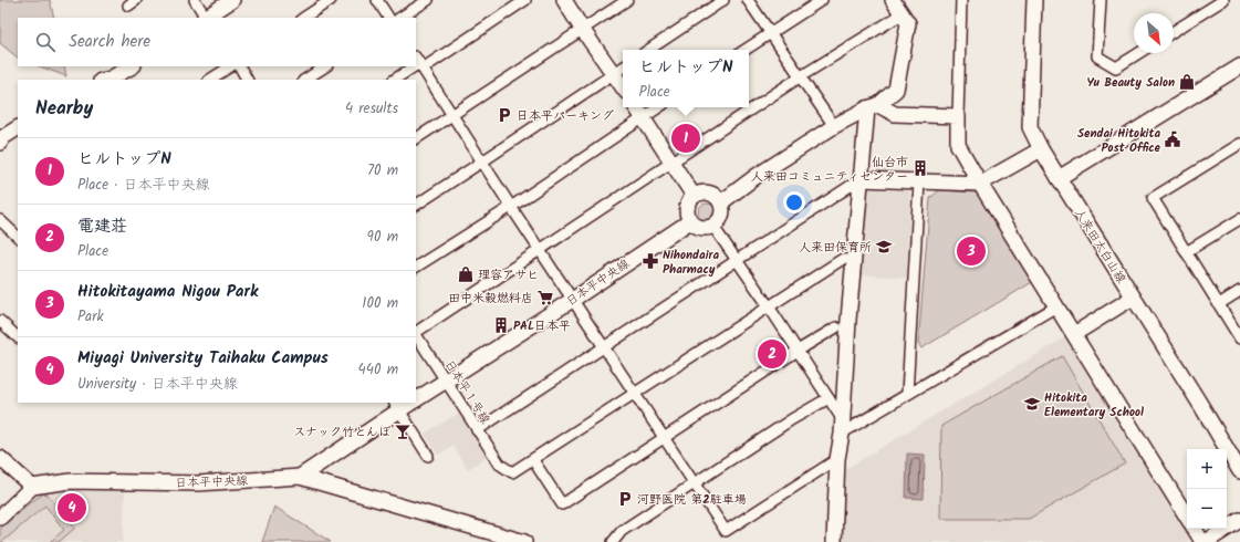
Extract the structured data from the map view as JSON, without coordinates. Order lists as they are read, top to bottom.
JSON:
{
  "streets": {
    "street": ["人来田太白山線", "日本平中央線", "日本平１号線"]
  },
  "crossings": [
    ["日本平中央線", "日本平１号線"]
  ],
  "places": {
    "shop": ["Yu Beauty Salon", "理容アサヒ"],
    "parking": ["日本平パーキング", "河野医院 第2駐車場"],
    "public building": ["Sendai Hitokita Post Office"],
    "building": ["仙台市 人来田コミュニティセンター", "PAL日本平"],
    "school or university": ["人来田保育所", "Hitokita Elementary School"],
    "pharmacy": ["Nihondaira Pharmacy"],
    "supermarket": ["田中米穀燃料店"],
    "bar": ["スナック竹とんぼ"]
  },
  "north": "bottom right",
  "page": {
    "search": "Search here",
    "popup": ["ヒルトップN", "Place"],
    "heading": ["Nearby", "4 results"],
    "pins": [
      "1",
      "3",
      "2",
      "4"
    ],
    "list": [
      {
        "mark": "1",
        "name": "ヒルトップN",
        "note": "Place · 日本平中央線",
        "value": "70 m"
      },
      {
        "mark": "2",
        "name": "電建荘",
        "note": "Place",
        "value": "90 m"
      },
      {
        "mark": "3",
        "name": "Hitokitayama Nigou Park",
        "note": "Park",
        "value": "100 m"
      },
      {
        "mark": "4",
        "name": "Miyagi University Taihaku Campus",
        "note": "University · 日本平中央線",
        "value": "440 m"
      }
    ],
    "map_buttons": ["+", "−"]
  }
}
